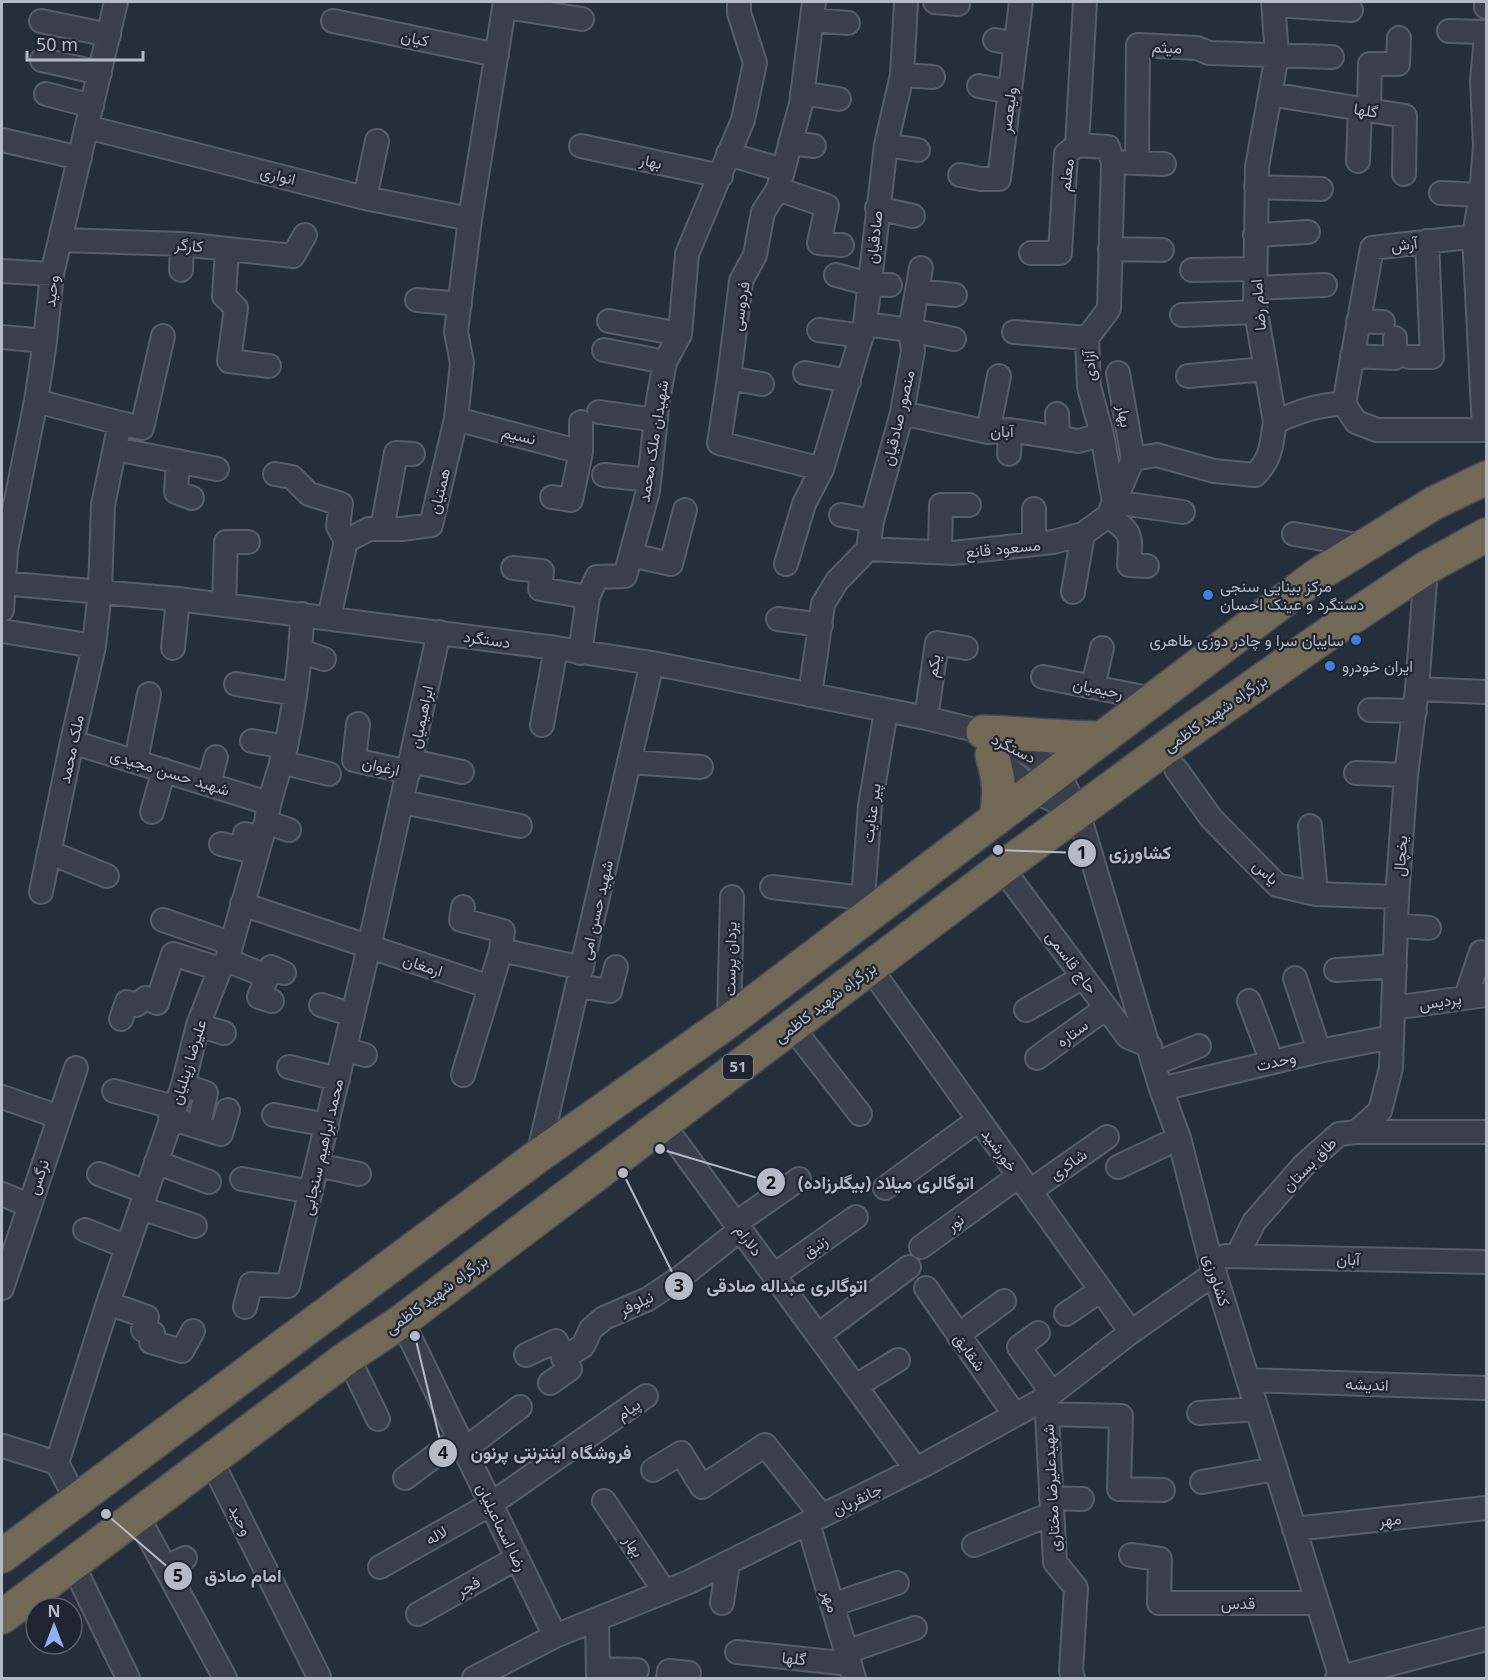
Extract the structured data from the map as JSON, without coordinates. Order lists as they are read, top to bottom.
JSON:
{
  "streets": {
    "highway": ["بزرگراه شهید کاظمی", "51"],
    "street": [
      "کیان",
      "میثم",
      "ولیعصر",
      "گلها",
      "بهار",
      "انواری",
      "معلم",
      "صادقیان",
      "آرش",
      "کارگر",
      "وحید",
      "امام رضا",
      "فردوسی",
      "آزادی",
      "منصور صادقیان",
      "آبان",
      "نسیم",
      "شهیدان ملک محمد",
      "همتیان",
      "مسعود قانع",
      "دستگرد",
      "یکم",
      "رحیمیان",
      "ابراهیمیان",
      "ملک محمد",
      "ارغوان",
      "شهید حسن مجیدی",
      "پیر عنایت",
      "یخچال",
      "یاس",
      "شهید حسن امی",
      "یزدان پرست",
      "حاج قاسمی",
      "ارمغان",
      "پردیس",
      "ستاره",
      "وحدت",
      "علیرضا زینلیان",
      "محمد ابراهیم سنجابی",
      "خورشید",
      "شاکری",
      "طاق بستان",
      "نرگس",
      "نور",
      "دلارام",
      "زنبق",
      "کشاورزی",
      "نیلوفر",
      "شقایق",
      "اندیشه",
      "پیام",
      "شهیدعلیرضا مختاری",
      "جانقربان",
      "مهر",
      "رضا اسماعیلیان",
      "لاله",
      "فجر",
      "قدس"
    ]
  },
  "crossings": [
    ["کیان", "همتیان"],
    ["میثم", "امام رضا"],
    ["گلها", "امام رضا"],
    ["گلها", "مهر"],
    ["بهار", "امام رضا"],
    ["بهار", "شهیدان ملک محمد"],
    ["بهار", "جانقربان"],
    ["انواری", "وحید"],
    ["انواری", "همتیان"],
    ["صادقیان", "فردوسی"],
    ["کارگر", "وحید"],
    ["وحید", "دستگرد"],
    ["وحید", "بزرگراه شهید کاظمی"],
    ["آزادی", "آبان"],
    ["آزادی", "مسعود قانع"],
    ["منصور صادقیان", "آبان"],
    ["منصور صادقیان", "مسعود قانع"],
    ["آبان", "طاق بستان"],
    ["آبان", "کشاورزی"],
    ["آبان", "جانقربان"],
    ["نسیم", "همتیان"],
    ["دستگرد", "یکم"],
    ["دستگرد", "ابراهیمیان"],
    ["دستگرد", "ملک محمد"],
    ["دستگرد", "پیر عنایت"],
    ["دستگرد", "شهید حسن امی"],
    ["دستگرد", "علیرضا زینلیان"],
    ["دستگرد", "51"],
    ["رحیمیان", "51"],
    ["بزرگراه شهید کاظمی", "یخچال"],
    ["بزرگراه شهید کاظمی", "حاج قاسمی"],
    ["بزرگراه شهید کاظمی", "خورشید"],
    ["بزرگراه شهید کاظمی", "دلارام"],
    ["بزرگراه شهید کاظمی", "کشاورزی"],
    ["بزرگراه شهید کاظمی", "رضا اسماعیلیان"],
    ["ابراهیمیان", "ارغوان"],
    ["ابراهیمیان", "ارمغان"],
    ["ابراهیمیان", "محمد ابراهیم سنجابی"],
    ["ملک محمد", "شهید حسن مجیدی"],
    ["شهید حسن مجیدی", "علیرضا زینلیان"],
    ["پیر عنایت", "51"],
    ["یخچال", "یاس"],
    ["یخچال", "پردیس"],
    ["یخچال", "وحدت"],
    ["یخچال", "طاق بستان"],
    ["شهید حسن امی", "51"],
    ["یزدان پرست", "51"],
    ["حاج قاسمی", "ستاره"],
    ["حاج قاسمی", "کشاورزی"],
    ["ارمغان", "علیرضا زینلیان"],
    ["ارمغان", "محمد ابراهیم سنجابی"],
    ["وحدت", "کشاورزی"],
    ["خورشید", "شاکری"],
    ["خورشید", "نور"],
    ["خورشید", "جانقربان"],
    ["شاکری", "نور"],
    ["دلارام", "زنبق"],
    ["دلارام", "نیلوفر"],
    ["دلارام", "جانقربان"],
    ["کشاورزی", "اندیشه"],
    ["کشاورزی", "جانقربان"],
    ["کشاورزی", "مهر"],
    ["کشاورزی", "قدس"],
    ["شقایق", "جانقربان"],
    ["پیام", "رضا اسماعیلیان"],
    ["پیام", "لاله"],
    ["شهیدعلیرضا مختاری", "جانقربان"],
    ["جانقربان", "مهر"],
    ["جانقربان", "رضا اسماعیلیان"],
    ["رضا اسماعیلیان", "لاله"],
    ["رضا اسماعیلیان", "فجر"]
  ],
  "places": [
    "مرکز بینایی سنجی دستگرد و عینک احسان",
    "سایبان سرا و چادر دوزی طاهری",
    "ایران خودرو",
    "کشاورزی",
    "اتوگالری میلاد (بیگلرزاده)",
    "اتوگالری عبداله صادقی",
    "فروشگاه اینترنتی پرنون",
    "امام صادق"
  ],
  "scale_bar": "50 m",
  "north": "top"
}
